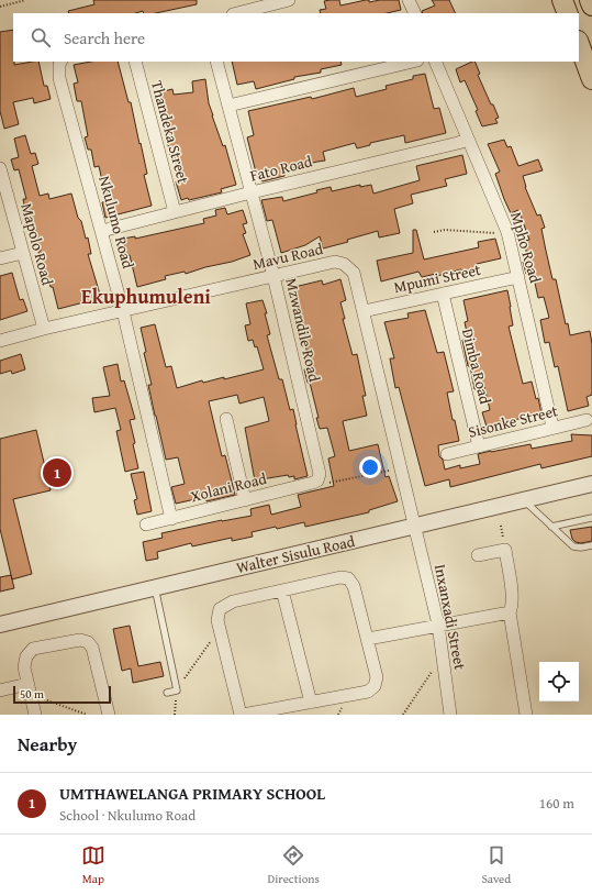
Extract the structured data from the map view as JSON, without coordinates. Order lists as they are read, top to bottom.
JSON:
{
  "streets": {
    "street": [
      "Thandeka Street",
      "Fato Road",
      "Nkulumo Road",
      "Mapolo Road",
      "Mpho Road",
      "Mavu Road",
      "Mpumi Street",
      "Mzwandile Road",
      "Dimba Road",
      "Sisonke Street",
      "Xolani Road",
      "Walter Sisulu Road",
      "Inxanxadi Street"
    ]
  },
  "crossings": [
    ["Thandeka Street", "Fato Road"],
    ["Fato Road", "Nkulumo Road"],
    ["Fato Road", "Mpho Road"],
    ["Fato Road", "Mzwandile Road"],
    ["Nkulumo Road", "Mavu Road"],
    ["Nkulumo Road", "Xolani Road"],
    ["Mapolo Road", "Mavu Road"],
    ["Mpho Road", "Mpumi Street"],
    ["Mpho Road", "Sisonke Street"],
    ["Mavu Road", "Mpumi Street"],
    ["Mavu Road", "Mzwandile Road"],
    ["Mavu Road", "Walter Sisulu Road"],
    ["Mavu Road", "Inxanxadi Street"],
    ["Mpumi Street", "Dimba Road"],
    ["Mzwandile Road", "Xolani Road"],
    ["Dimba Road", "Sisonke Street"],
    ["Walter Sisulu Road", "Inxanxadi Street"]
  ],
  "districts": ["Ekuphumuleni"],
  "scale_bar": "50 m",
  "page": {
    "search": "Search here",
    "pins": "1",
    "scale": "50 m",
    "heading": "Nearby",
    "list": [
      {
        "mark": "1",
        "name": "UMTHAWELANGA PRIMARY SCHOOL",
        "note": "School · Nkulumo Road",
        "value": "160 m"
      }
    ],
    "nav": ["Map", "Directions", "Saved"]
  }
}
